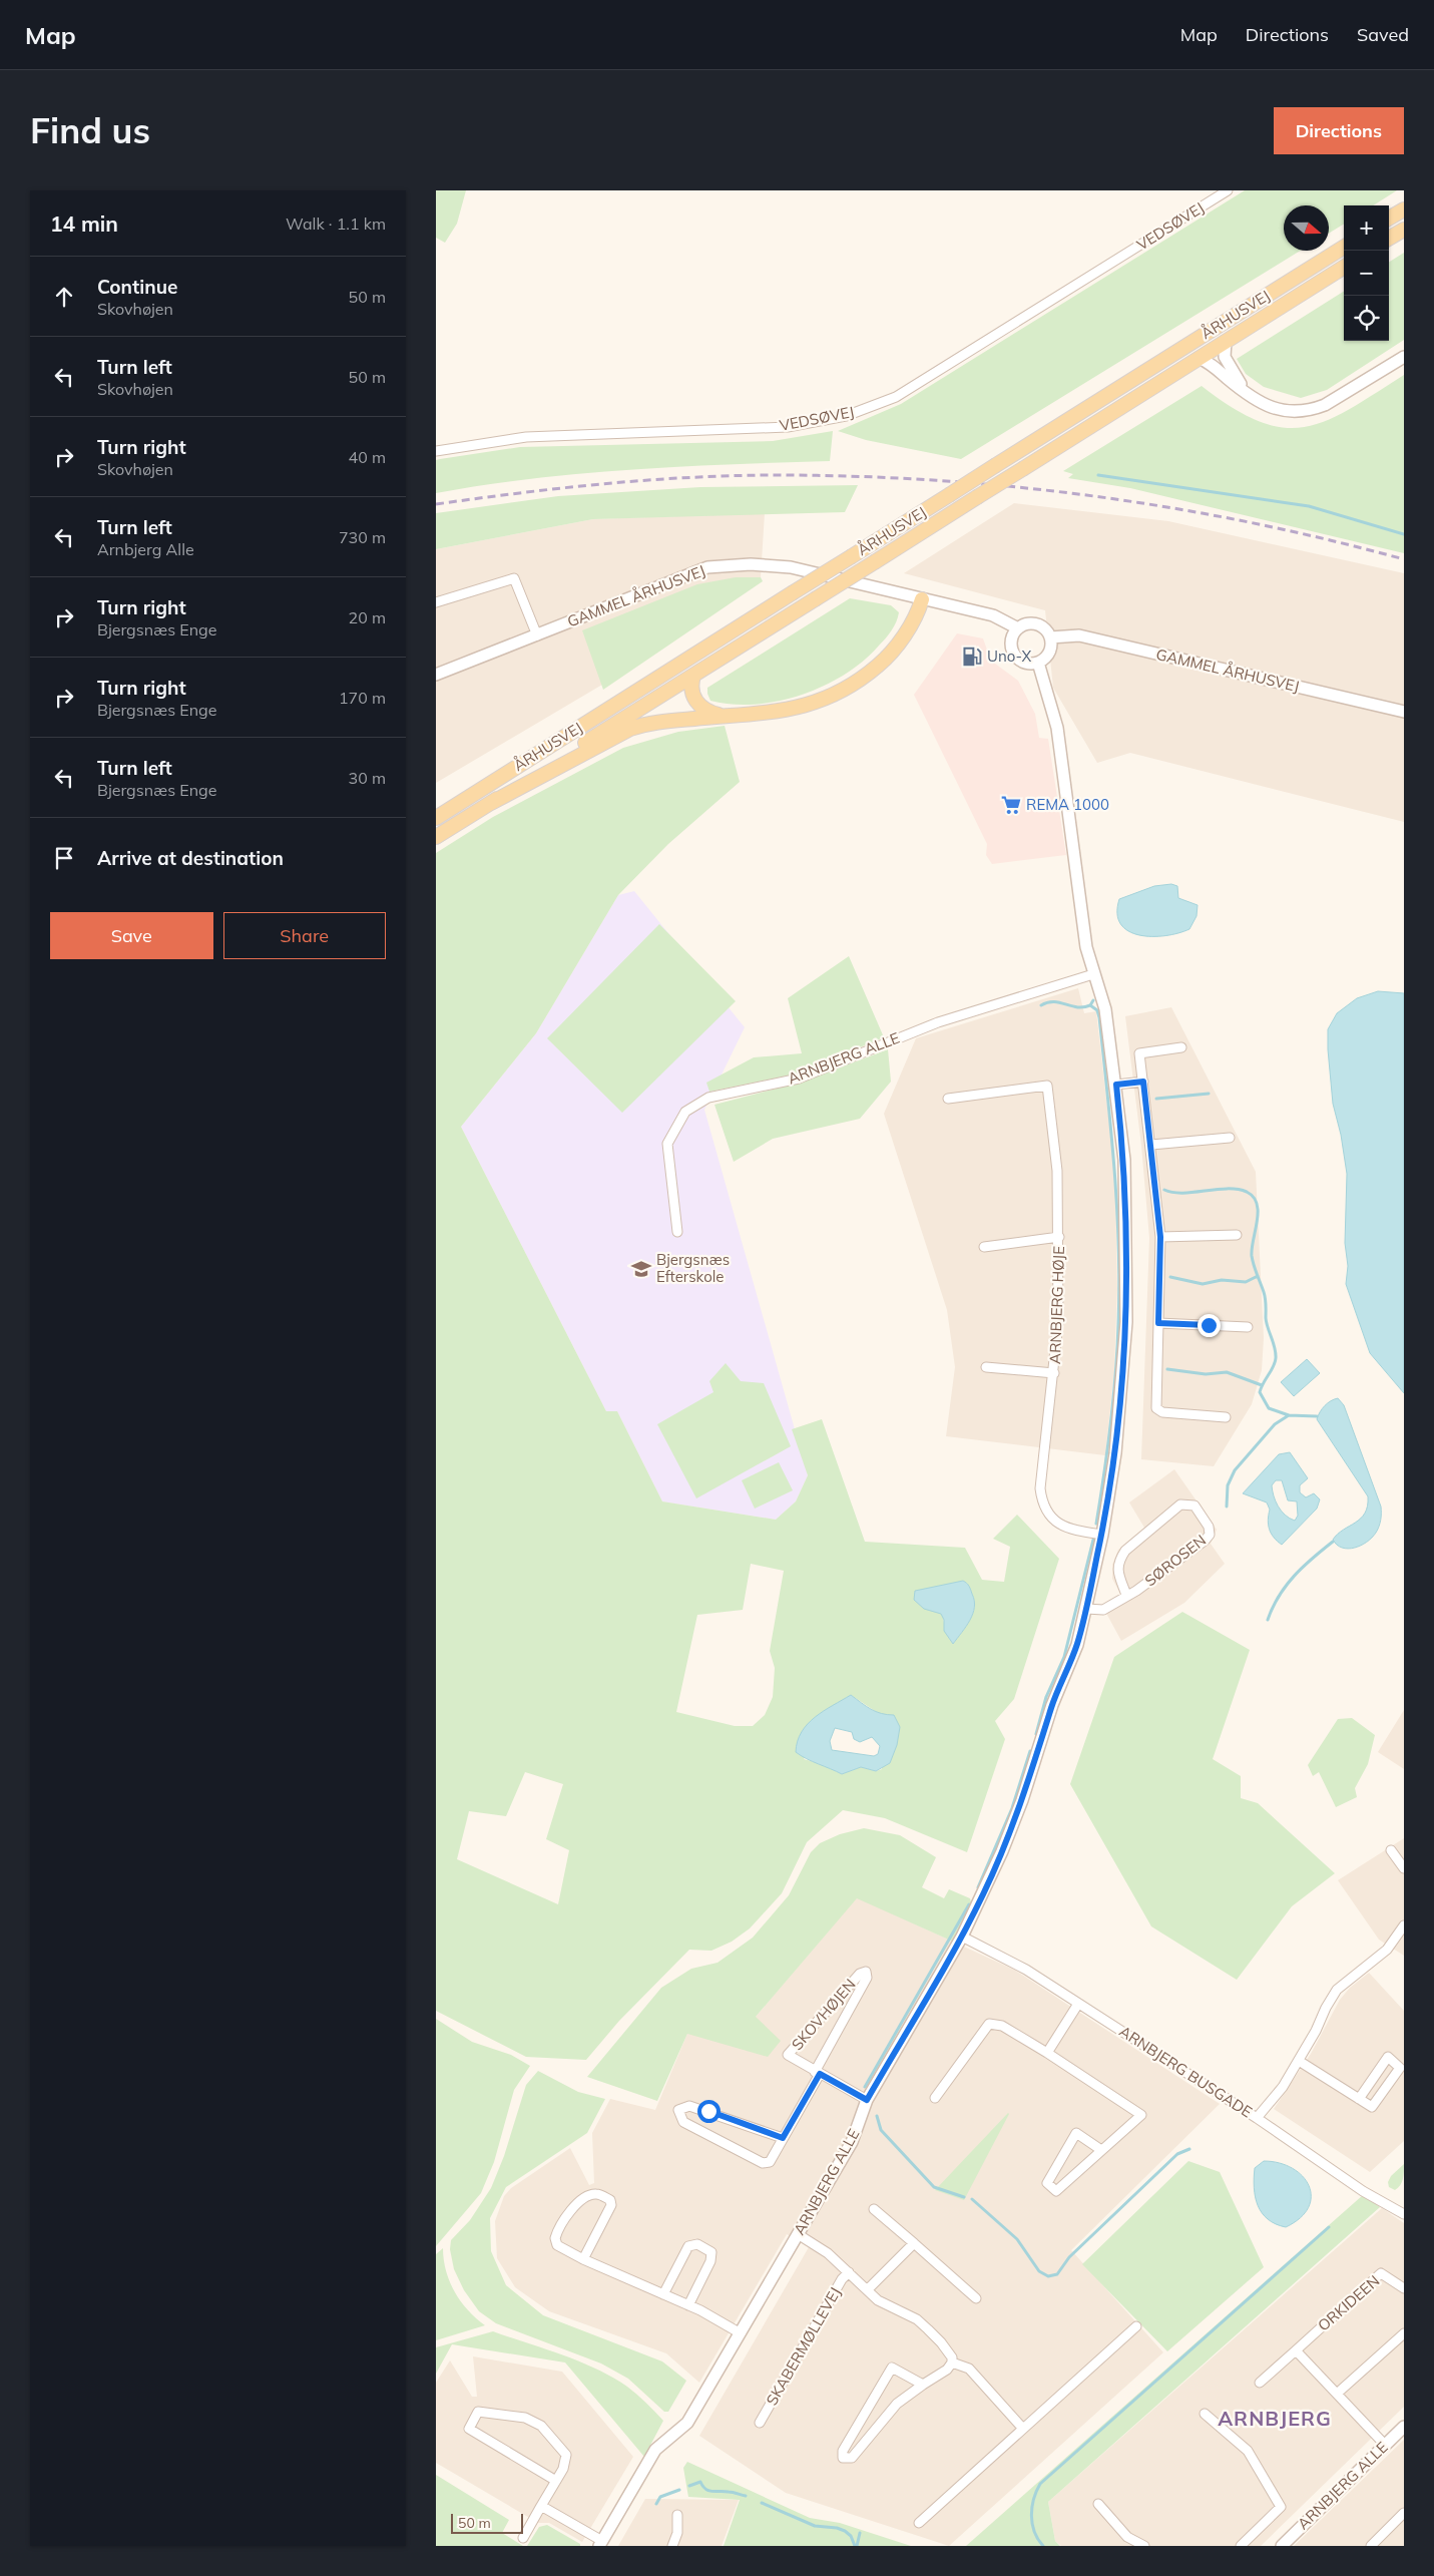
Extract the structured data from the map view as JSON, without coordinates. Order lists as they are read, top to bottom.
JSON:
{
  "streets": {
    "main road": ["ÅRHUSVEJ"],
    "street": [
      "VEDSØVEJ",
      "GAMMEL ÅRHUSVEJ",
      "ARNBJERG ALLE",
      "ARNBJERG HØJE",
      "SØROSEN",
      "SKOVHØJEN",
      "ARNBJERG BUSGADE",
      "ORKIDEEN",
      "SKABERMØLLEVEJ"
    ]
  },
  "crossings": [
    ["GAMMEL ÅRHUSVEJ", "ARNBJERG ALLE"],
    ["ARNBJERG ALLE", "ARNBJERG HØJE"],
    ["ARNBJERG ALLE", "SØROSEN"],
    ["ARNBJERG ALLE", "SKOVHØJEN"],
    ["ARNBJERG ALLE", "ARNBJERG BUSGADE"],
    ["ARNBJERG ALLE", "SKABERMØLLEVEJ"]
  ],
  "districts": ["ARNBJERG"],
  "places": {
    "fuel station": ["Uno-X"],
    "supermarket": ["REMA 1000"],
    "school or university": ["Bjergsnæs Efterskole"]
  },
  "scale_bar": "50 m",
  "north": "right",
  "page": {
    "header": "Map",
    "nav": ["Map", "Directions", "Saved"],
    "buttons": [
      "Directions",
      ["Save", "Share"]
    ],
    "title": "Find us",
    "heading": ["14 min", "Walk · 1.1 km"],
    "map_buttons": ["+", "−"],
    "list": [
      ["Continue", "Skovhøjen", "50 m"],
      ["Turn left", "Skovhøjen", "50 m"],
      ["Turn right", "Skovhøjen", "40 m"],
      ["Turn left", "Arnbjerg Alle", "730 m"],
      ["Turn right", "Bjergsnæs Enge", "20 m"],
      ["Turn right", "Bjergsnæs Enge", "170 m"],
      ["Turn left", "Bjergsnæs Enge", "30 m"],
      "Arrive at destination"
    ],
    "scale": "50 m"
  }
}
